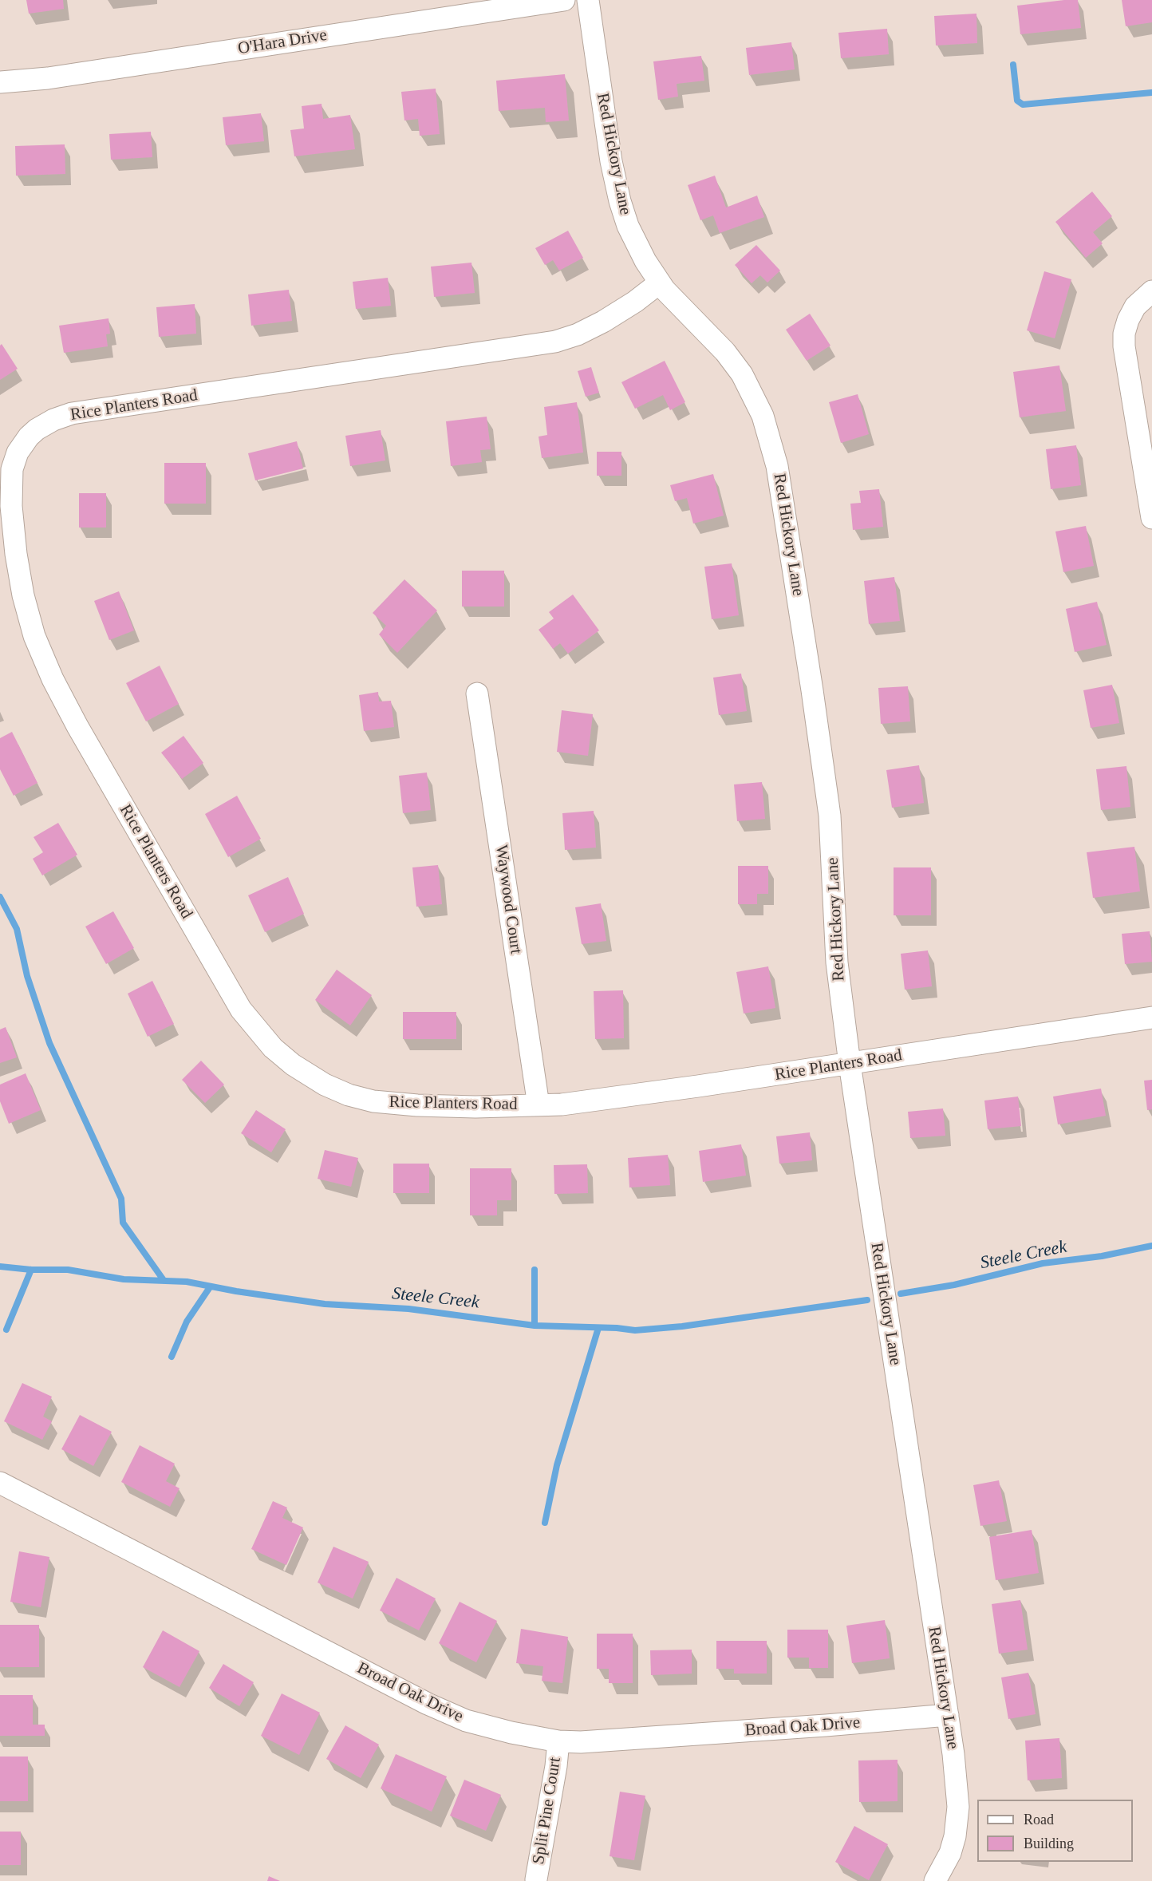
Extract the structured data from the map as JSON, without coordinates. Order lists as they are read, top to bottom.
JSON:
{
  "streets": {
    "street": [
      "O'Hara Drive",
      "Red Hickory Lane",
      "Rice Planters Road",
      "Waywood Court",
      "Broad Oak Drive",
      "Split Pine Court"
    ]
  },
  "crossings": [
    ["Red Hickory Lane", "Rice Planters Road"],
    ["Red Hickory Lane", "Broad Oak Drive"],
    ["Rice Planters Road", "Waywood Court"],
    ["Broad Oak Drive", "Split Pine Court"]
  ],
  "water": ["Steele Creek"],
  "legend": ["Road", "Building"]
}
